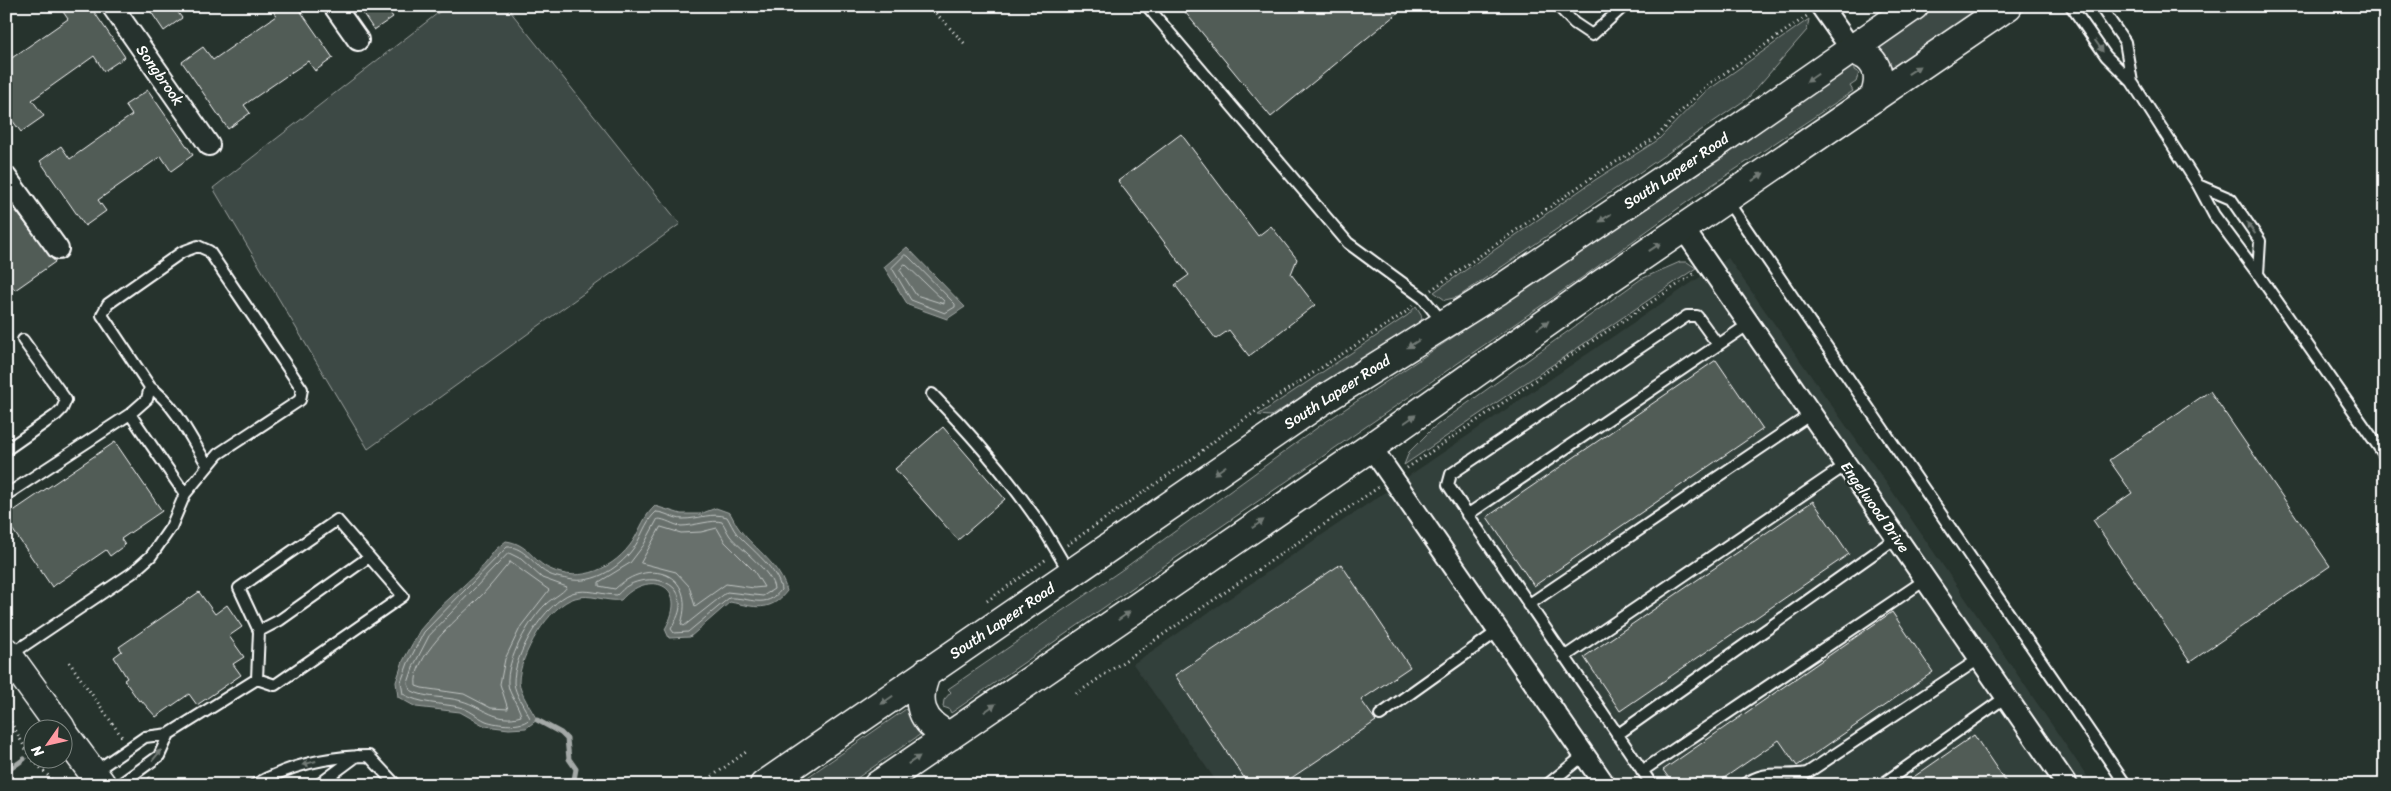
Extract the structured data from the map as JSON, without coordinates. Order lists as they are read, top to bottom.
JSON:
{
  "streets": {
    "main road": ["South Lapeer Road"],
    "street": ["Songbrook", "Engelwood Drive"]
  },
  "north": "bottom left"
}
